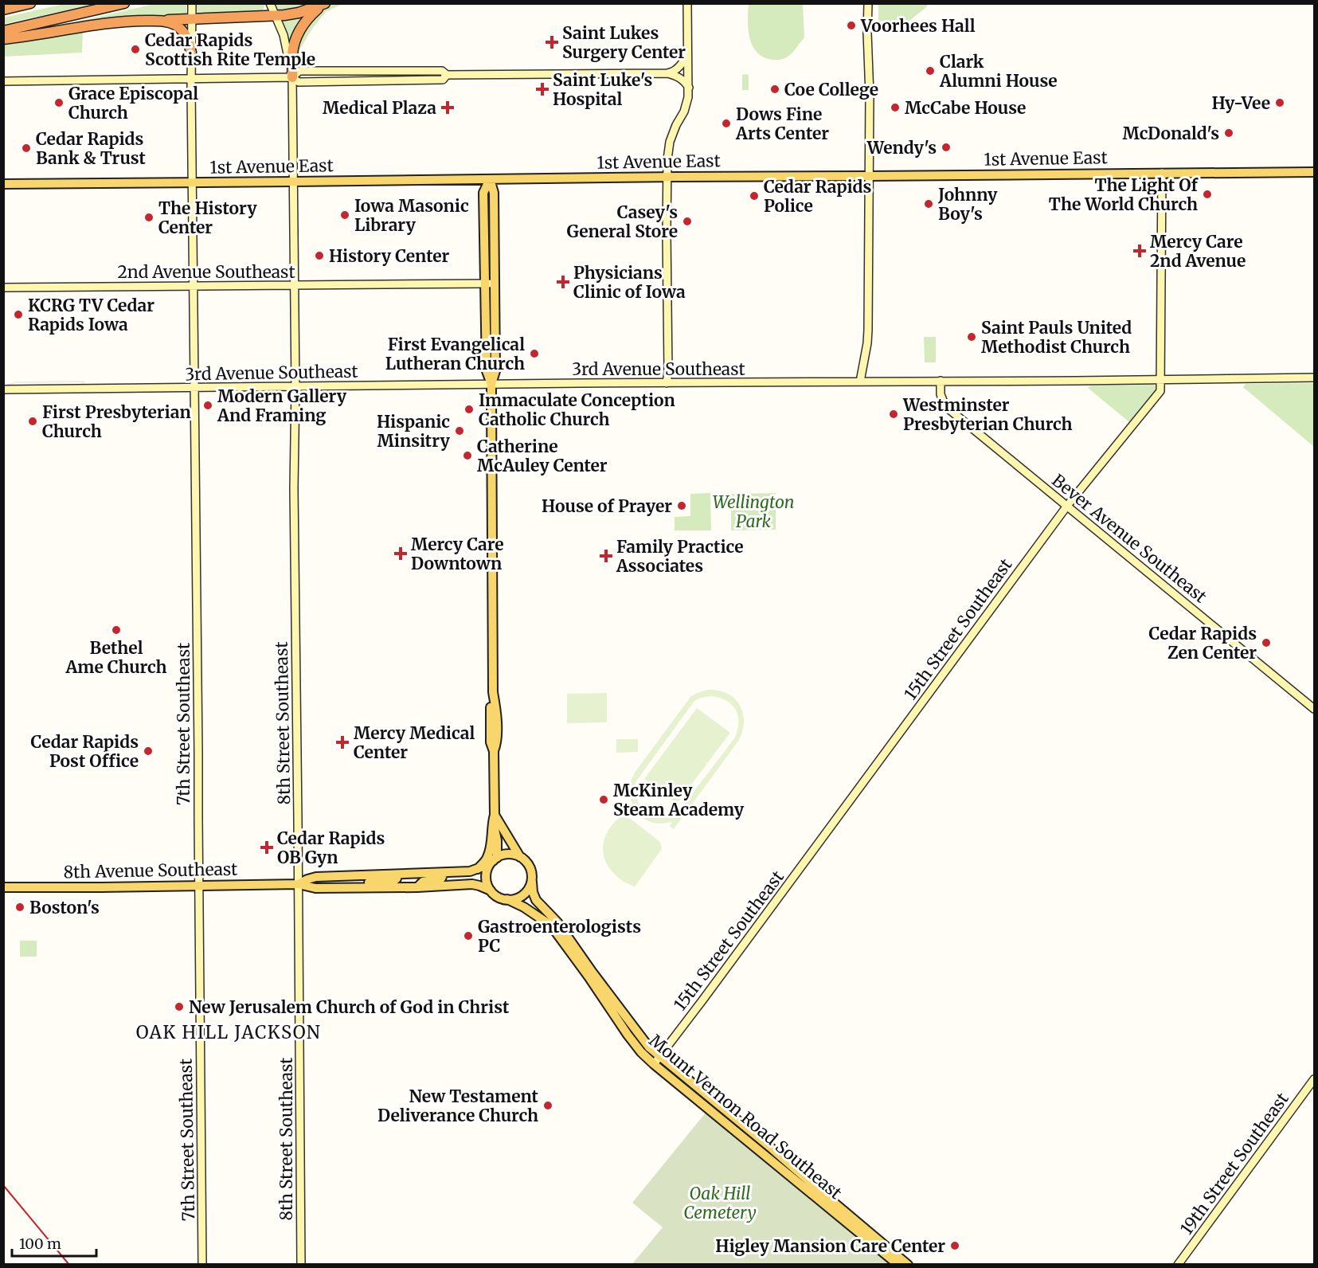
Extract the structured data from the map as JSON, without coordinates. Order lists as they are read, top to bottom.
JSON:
{
  "streets": {
    "main road": [
      "1st Avenue East",
      "2nd Avenue Southeast",
      "3rd Avenue Southeast",
      "Bever Avenue Southeast",
      "15th Street Southeast",
      "8th Street Southeast",
      "7th Street Southeast",
      "8th Avenue Southeast",
      "Mount Vernon Road Southeast",
      "19th Street Southeast"
    ]
  },
  "crossings": [
    ["1st Avenue East", "15th Street Southeast"],
    ["1st Avenue East", "8th Street Southeast"],
    ["1st Avenue East", "7th Street Southeast"],
    ["2nd Avenue Southeast", "8th Street Southeast"],
    ["2nd Avenue Southeast", "7th Street Southeast"],
    ["3rd Avenue Southeast", "Bever Avenue Southeast"],
    ["3rd Avenue Southeast", "15th Street Southeast"],
    ["3rd Avenue Southeast", "8th Street Southeast"],
    ["3rd Avenue Southeast", "7th Street Southeast"],
    ["Bever Avenue Southeast", "15th Street Southeast"],
    ["15th Street Southeast", "Mount Vernon Road Southeast"],
    ["8th Street Southeast", "8th Avenue Southeast"],
    ["7th Street Southeast", "8th Avenue Southeast"],
    ["8th Avenue Southeast", "Mount Vernon Road Southeast"]
  ],
  "districts": ["OAK HILL JACKSON"],
  "parks": ["Wellington Park", "Oak Hill Cemetery"],
  "places": {
    "other": [
      "Voorhees Hall",
      "Cedar Rapids Scottish Rite Temple",
      "Clark Alumni House",
      "Coe College",
      "Grace Episcopal Church",
      "Hy-Vee",
      "McCabe House",
      "Dows Fine Arts Center",
      "McDonald's",
      "Wendy's",
      "Cedar Rapids Bank & Trust",
      "The Light Of The World Church",
      "Cedar Rapids Police",
      "Johnny Boy's",
      "Iowa Masonic Library",
      "The History Center",
      "Casey's General Store",
      "History Center",
      "KCRG TV Cedar Rapids Iowa",
      "Saint Pauls United Methodist Church",
      "First Evangelical Lutheran Church",
      "Modern Gallery And Framing",
      "Immaculate Conception Catholic Church",
      "Westminster Presbyterian Church",
      "First Presbyterian Church",
      "Hispanic Minsitry",
      "Catherine McAuley Center",
      "House of Prayer",
      "Bethel Ame Church",
      "Cedar Rapids Zen Center",
      "Cedar Rapids Post Office",
      "McKinley Steam Academy",
      "Boston's",
      "Gastroenterologists PC",
      "New Jerusalem Church of God in Christ",
      "New Testament Deliverance Church",
      "Higley Mansion Care Center"
    ],
    "health": [
      "Saint Lukes Surgery Center",
      "Saint Luke's Hospital",
      "Medical Plaza",
      "Mercy Care 2nd Avenue",
      "Physicians Clinic of Iowa",
      "Mercy Care Downtown",
      "Family Practice Associates",
      "Mercy Medical Center",
      "Cedar Rapids OB Gyn"
    ]
  },
  "scale_bar": "100 m"
}
